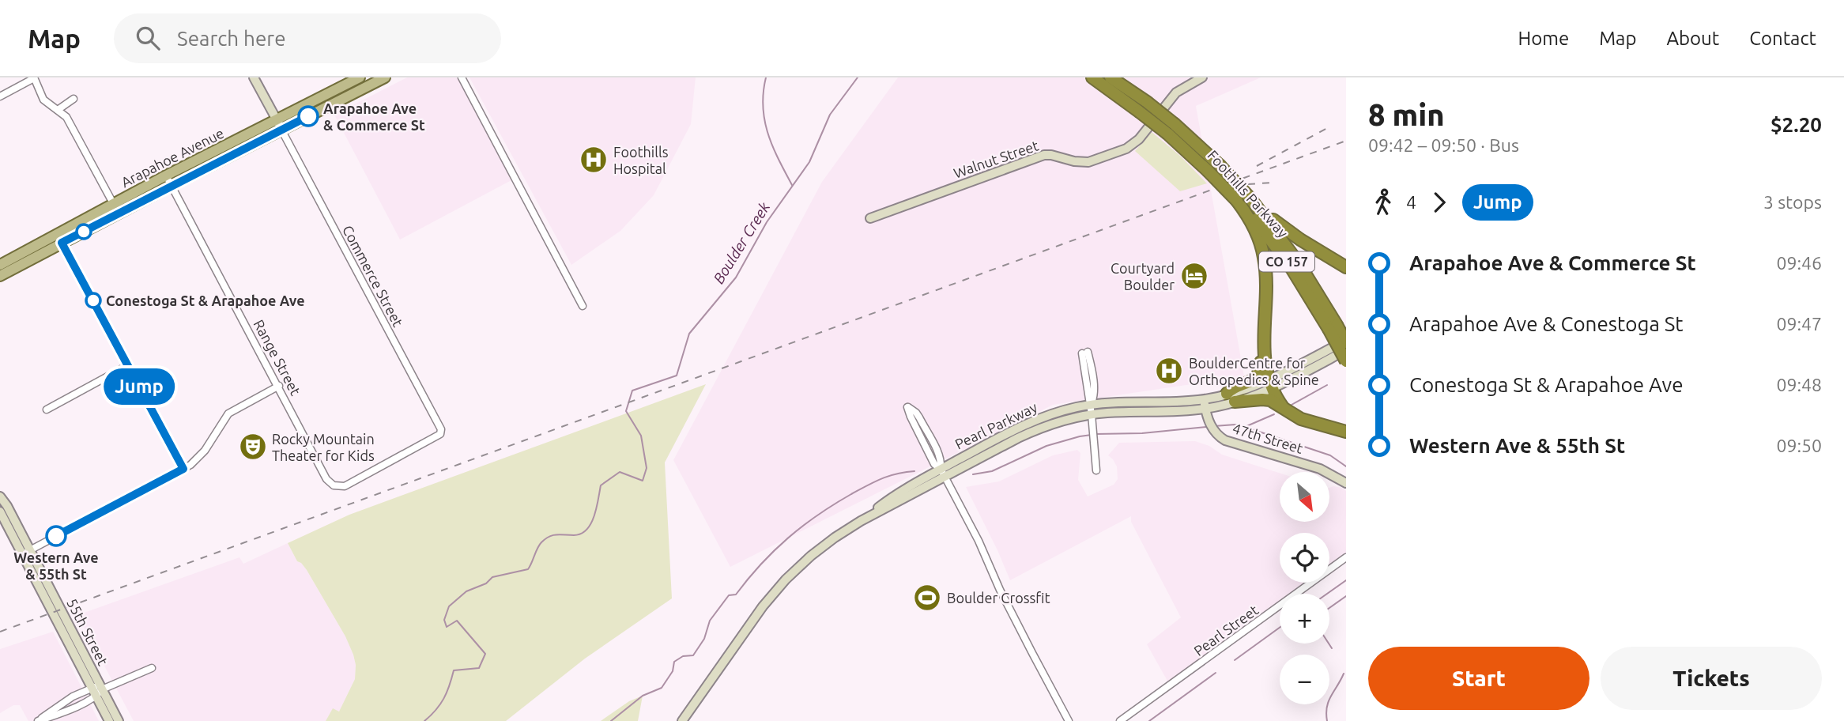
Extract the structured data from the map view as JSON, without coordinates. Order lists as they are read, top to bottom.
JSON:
{
  "streets": {
    "highway": ["Foothills Parkway", "CO 157"],
    "main road": [
      "Arapahoe Avenue",
      "Walnut Street",
      "Pearl Parkway",
      "47th Street",
      "55th Street"
    ],
    "street": ["Commerce Street", "Range Street", "Pearl Street"]
  },
  "crossings": [
    ["Arapahoe Avenue", "Commerce Street"],
    ["Arapahoe Avenue", "Range Street"],
    ["Foothills Parkway", "Pearl Parkway"],
    ["Commerce Street", "Range Street"],
    ["Pearl Parkway", "47th Street"]
  ],
  "water": ["Boulder Creek"],
  "places": {
    "other": ["Arapahoe Ave & Commerce St", "Conestoga St & Arapahoe Ave", "Western Ave & 55th St"],
    "hospital": ["Foothills Hospital", "BoulderCentre for Orthopedics & Spine"],
    "hotel": ["Courtyard Boulder"],
    "theatre": ["Rocky Mountain Theater for Kids"],
    "sports": ["Boulder Crossfit"]
  },
  "lines": ["bus line Jump"],
  "north": "bottom right",
  "page": {
    "header": "Map",
    "search": "Search here",
    "nav": [
      "Home",
      "Map",
      "About",
      "Contact"
    ],
    "on_map": "Jump",
    "heading": ["8 min", "09:42 – 09:50 · Bus", "$2.20"],
    "legs": ["4", "Jump", "3 stops"],
    "list": [
      {
        "name": "Arapahoe Ave & Commerce St",
        "value": "09:46"
      },
      {
        "name": "Arapahoe Ave & Conestoga St",
        "value": "09:47"
      },
      {
        "name": "Conestoga St & Arapahoe Ave",
        "value": "09:48"
      },
      {
        "name": "Western Ave & 55th St",
        "value": "09:50"
      }
    ],
    "map_buttons": ["+", "−"],
    "buttons": ["Start", "Tickets"]
  }
}
